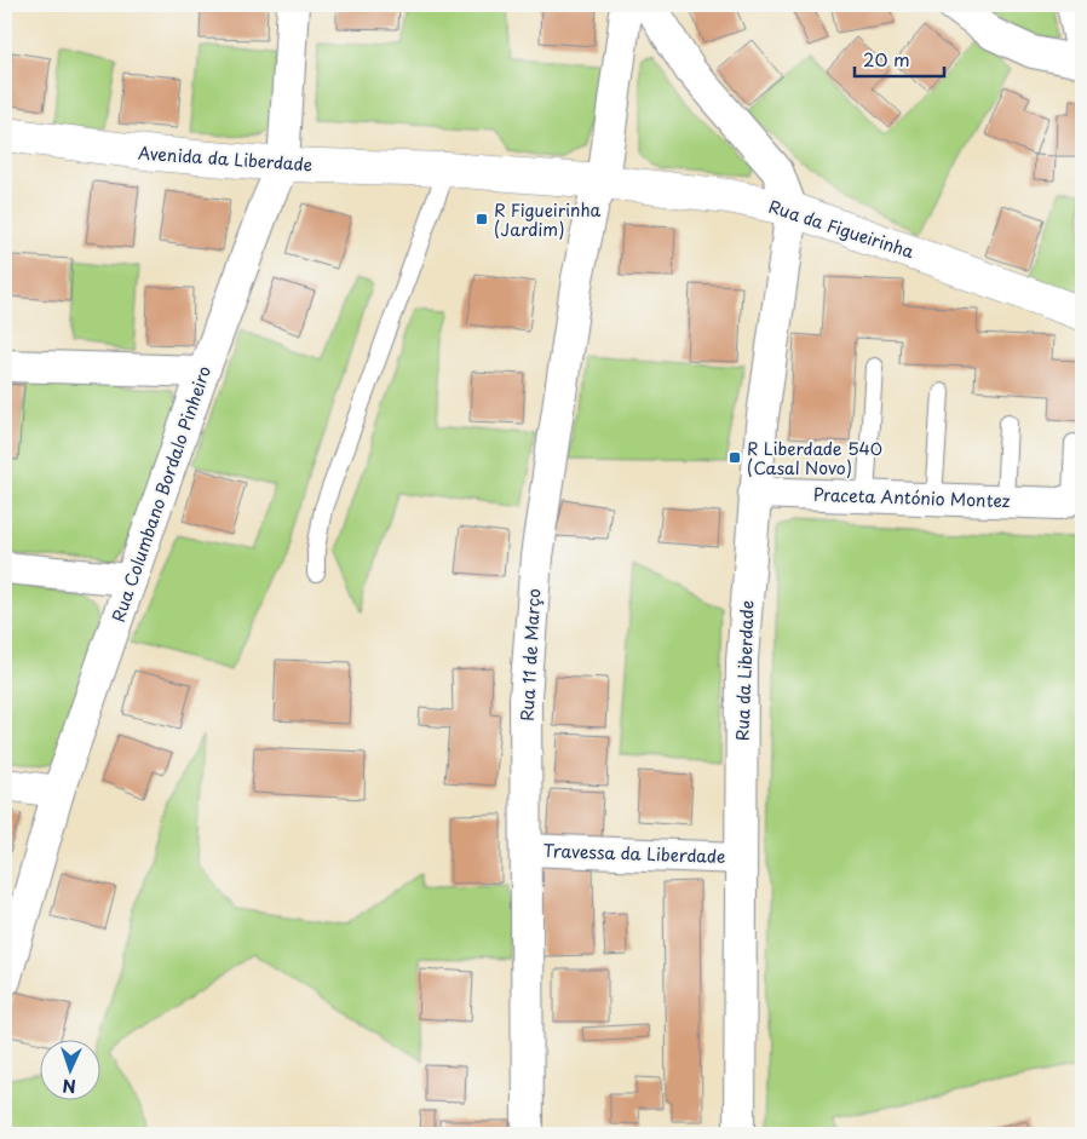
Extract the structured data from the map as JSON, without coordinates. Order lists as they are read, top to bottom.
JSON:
{
  "streets": {
    "street": [
      "Avenida da Liberdade",
      "Rua da Figueirinha",
      "Rua Columbano Bordalo Pinheiro",
      "Praceta António Montez",
      "Rua 11 de Março",
      "Rua da Liberdade",
      "Travessa da Liberdade"
    ]
  },
  "crossings": [
    ["Avenida da Liberdade", "Rua da Figueirinha"],
    ["Avenida da Liberdade", "Rua Columbano Bordalo Pinheiro"],
    ["Rua da Figueirinha", "Rua 11 de Março"],
    ["Rua da Figueirinha", "Rua da Liberdade"],
    ["Praceta António Montez", "Rua da Liberdade"],
    ["Rua 11 de Março", "Travessa da Liberdade"],
    ["Rua da Liberdade", "Travessa da Liberdade"]
  ],
  "places": {
    "transit": ["R Figueirinha (Jardim)", "R Liberdade 540 (Casal Novo)"]
  },
  "scale_bar": "20 m",
  "north": "bottom"
}
